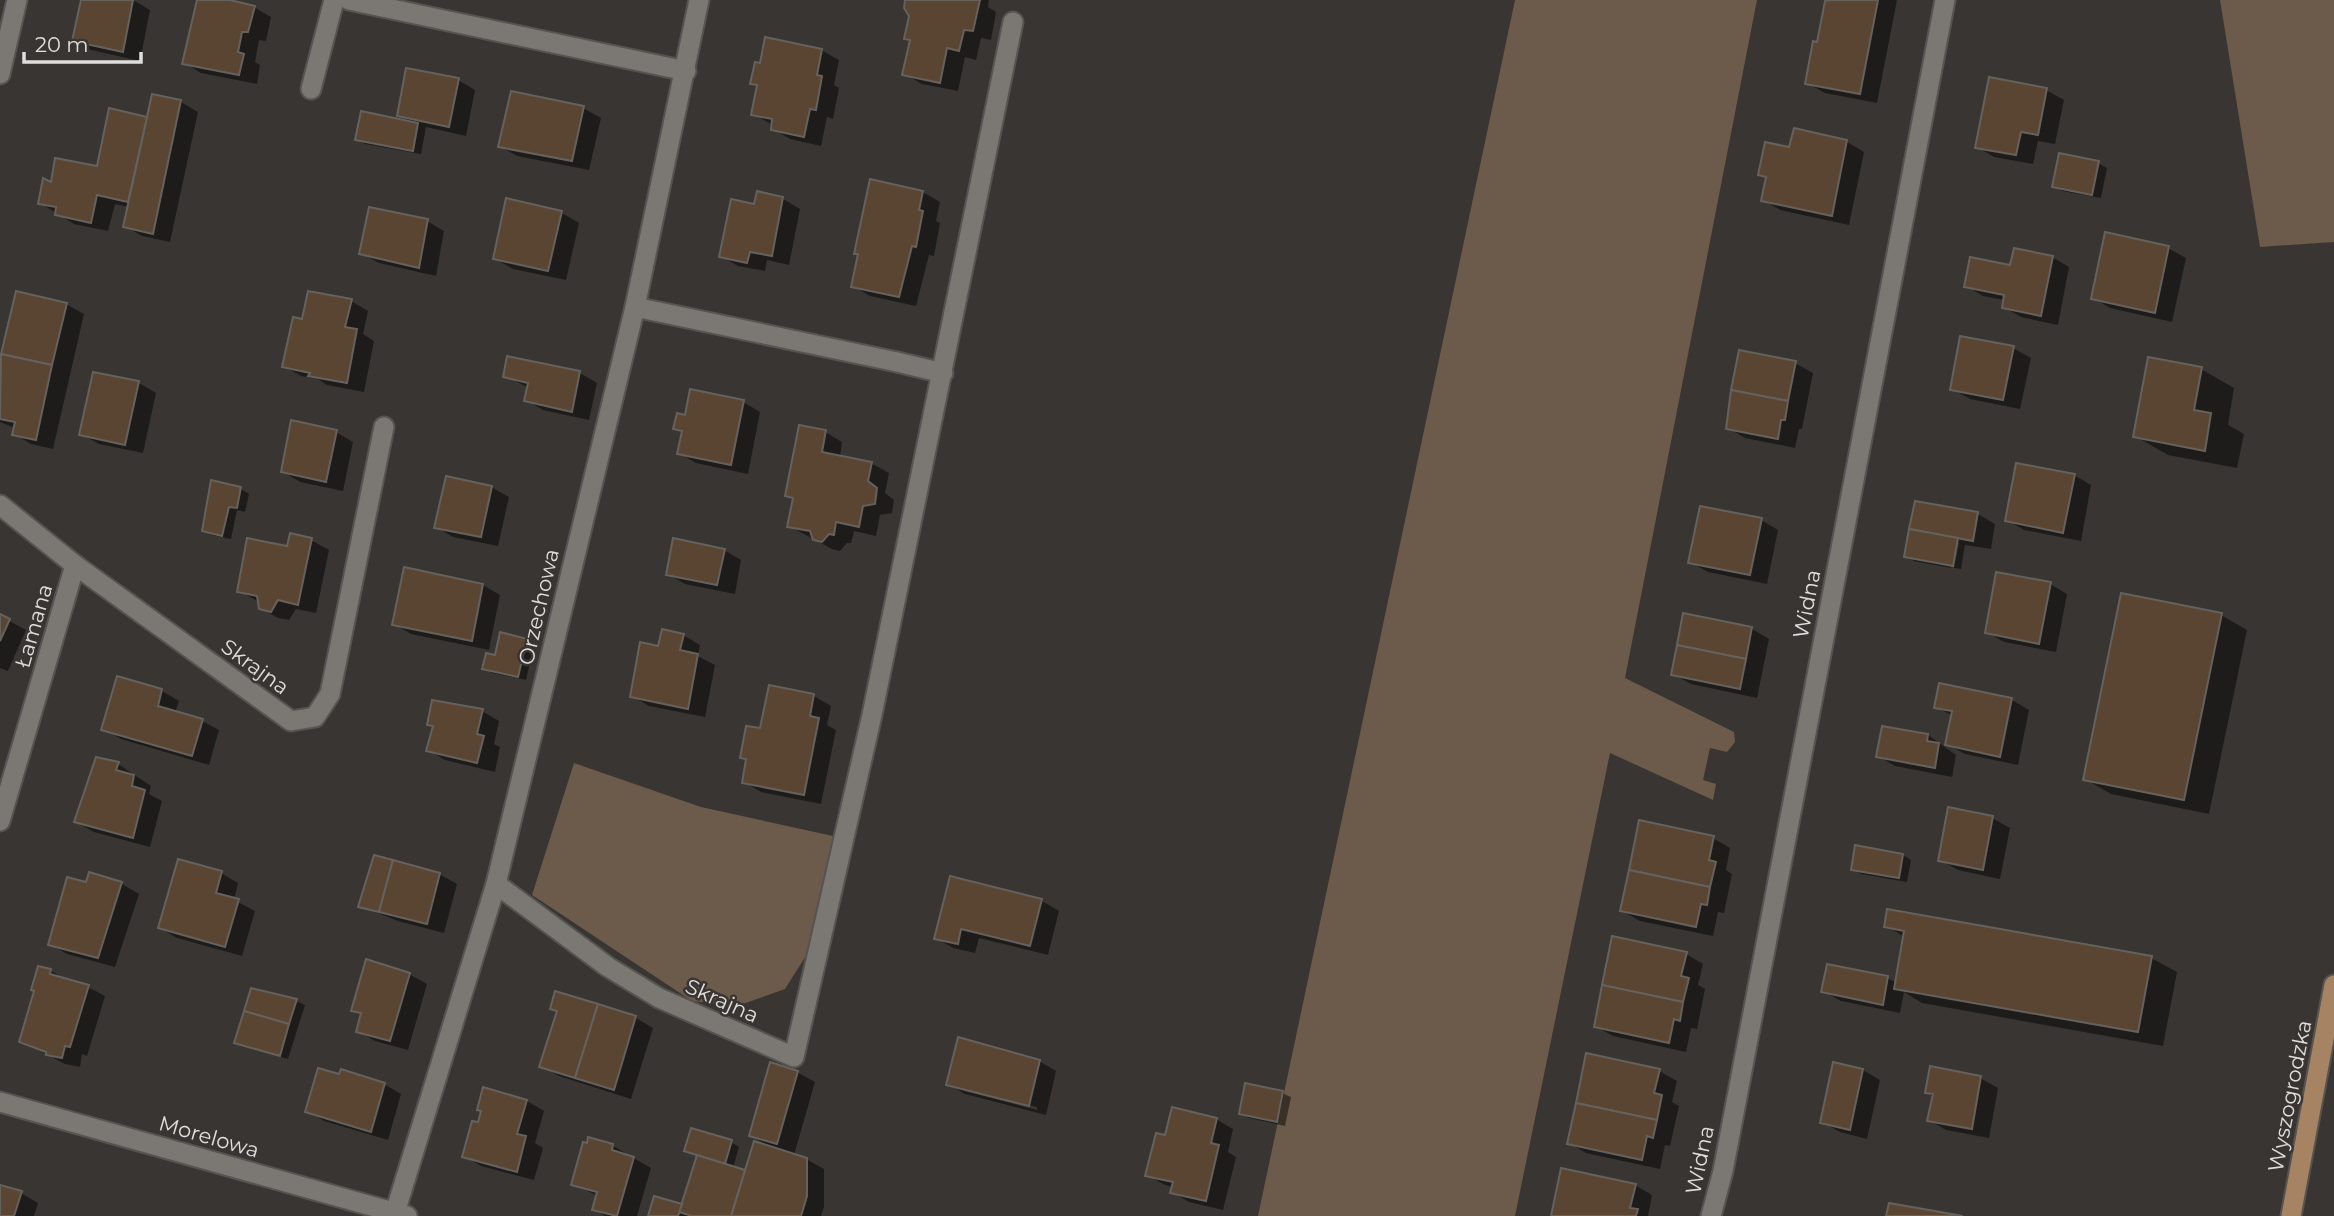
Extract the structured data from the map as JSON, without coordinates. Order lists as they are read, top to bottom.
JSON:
{
  "streets": {
    "main road": ["Wyszogrodzka"],
    "street": [
      "Widna",
      "Orzechowa",
      "Łamana",
      "Skrajna",
      "Morelowa"
    ]
  },
  "crossings": [
    ["Orzechowa", "Skrajna"],
    ["Orzechowa", "Morelowa"],
    ["Łamana", "Skrajna"]
  ],
  "scale_bar": "20 m"
}
